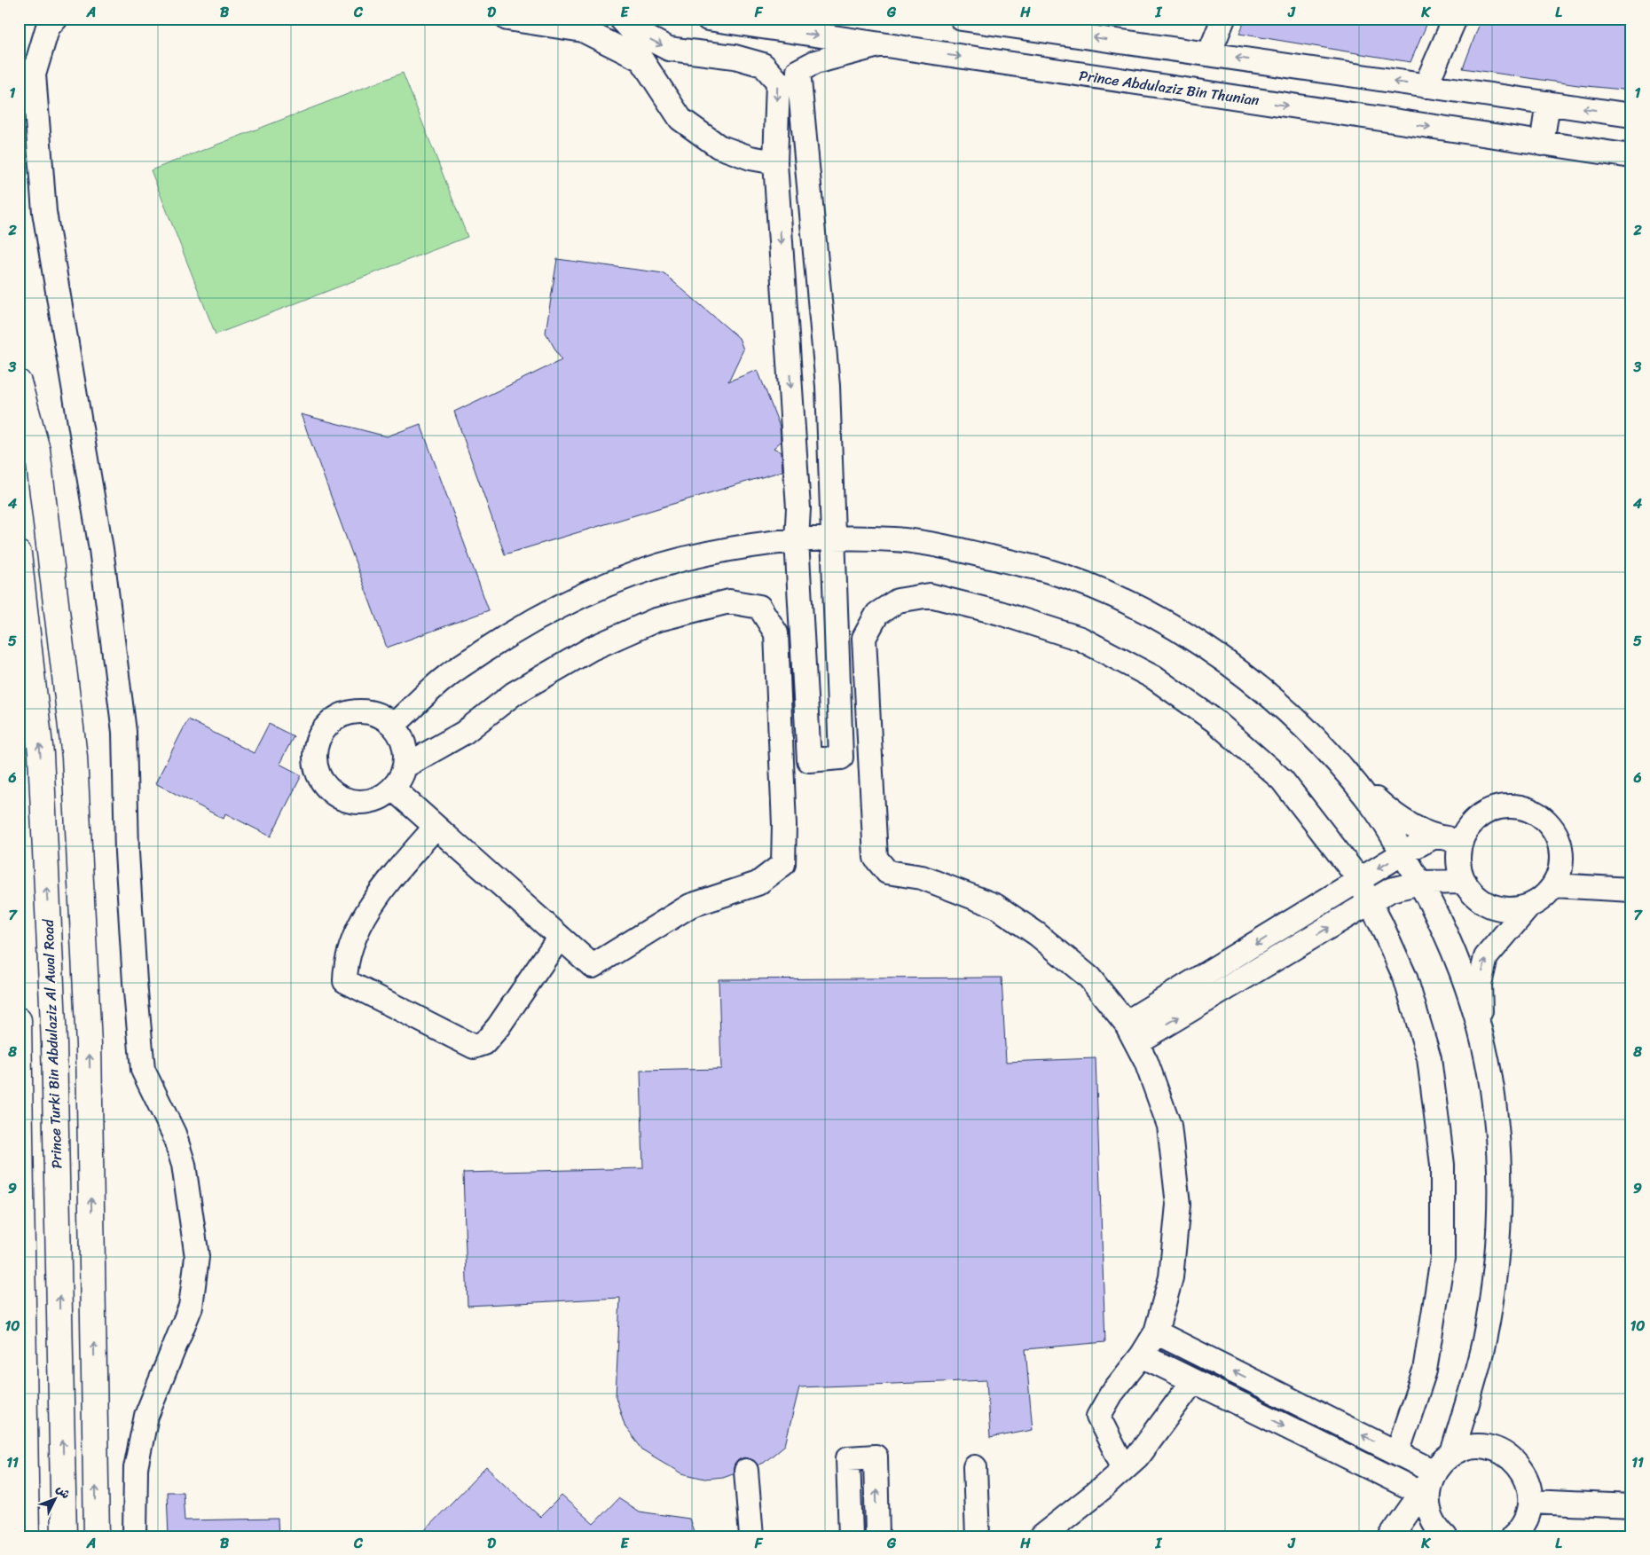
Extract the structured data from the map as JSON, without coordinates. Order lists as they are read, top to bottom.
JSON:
{
  "streets": {
    "main road": ["Prince Turki Bin Abdulaziz Al Awal Road"],
    "street": ["Prince Abdulaziz Bin Thunian"]
  },
  "north": "top right",
  "grid": {
    "columns": [
      "A",
      "B",
      "C",
      "D",
      "E",
      "F",
      "G",
      "H",
      "I",
      "J",
      "K",
      "L"
    ],
    "rows": [
      "1",
      "2",
      "3",
      "4",
      "5",
      "6",
      "7",
      "8",
      "9",
      "10",
      "11"
    ]
  }
}
